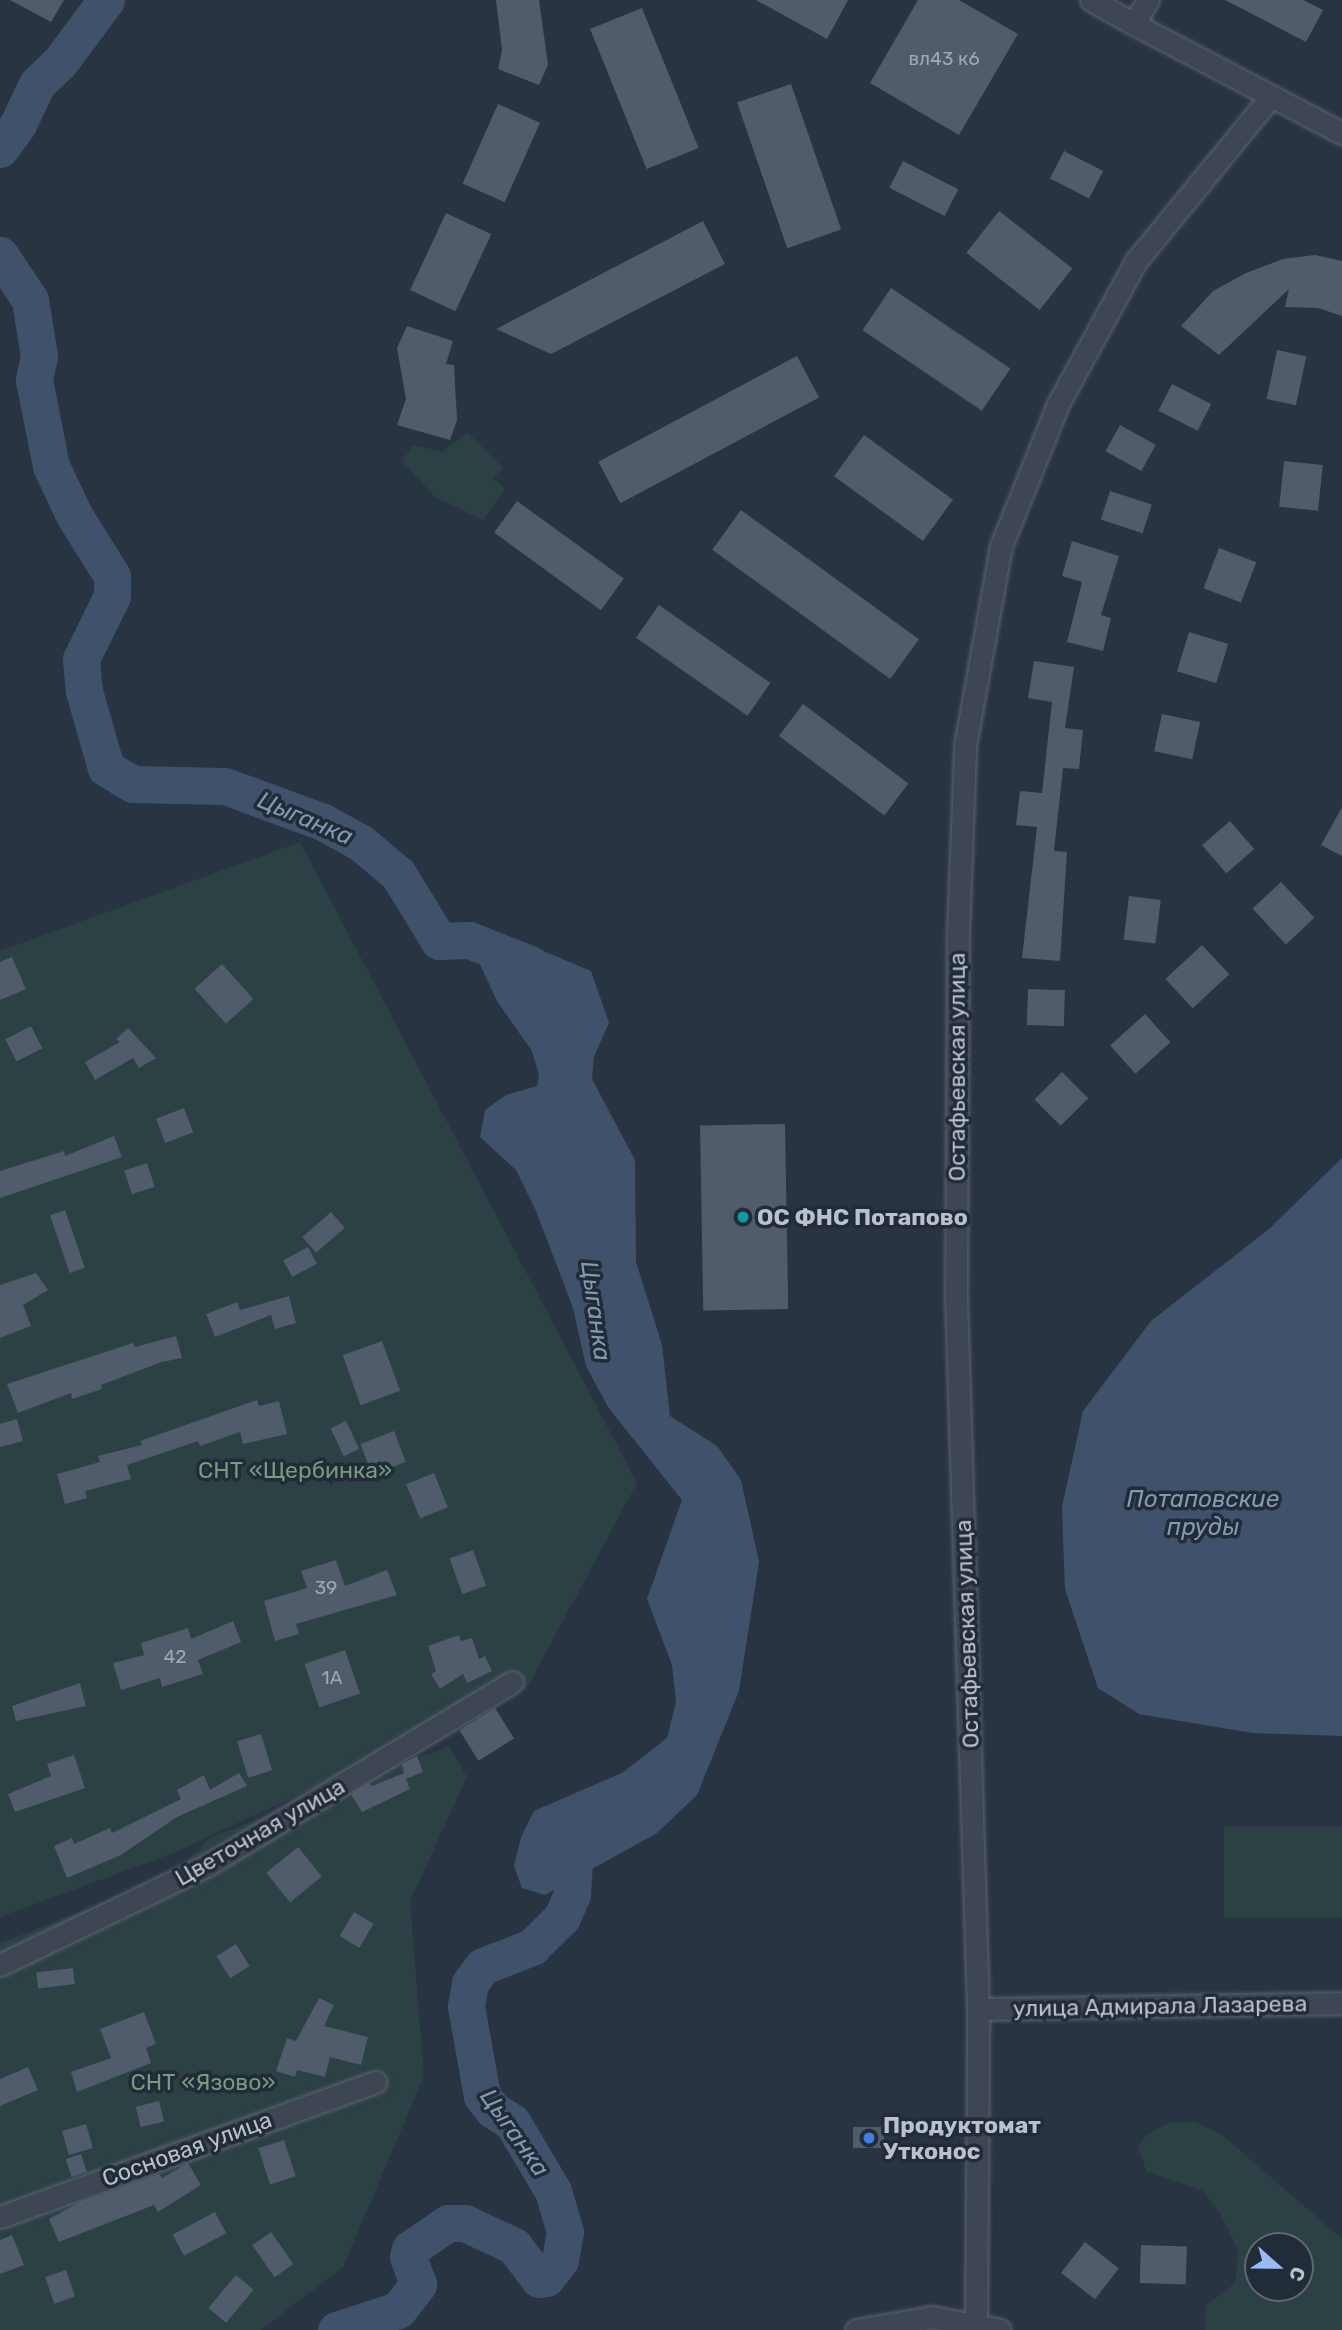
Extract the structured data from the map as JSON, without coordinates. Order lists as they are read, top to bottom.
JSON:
{
  "streets": {
    "street": [
      "Остафьевская улица",
      "Цветочная улица",
      "улица Адмирала Лазарева",
      "Сосновая улица"
    ]
  },
  "crossings": [
    ["Остафьевская улица", "улица Адмирала Лазарева"]
  ],
  "water": ["Цыганка", "Потаповские пруды"],
  "parks": ["СНТ «Щербинка»", "СНТ «Язово»"],
  "places": ["ОС ФНС Потапово", "Продуктомат Утконос"],
  "house_numbers": [
    "вл43 к6",
    "39",
    "42",
    "1А"
  ],
  "north": "right"
}
